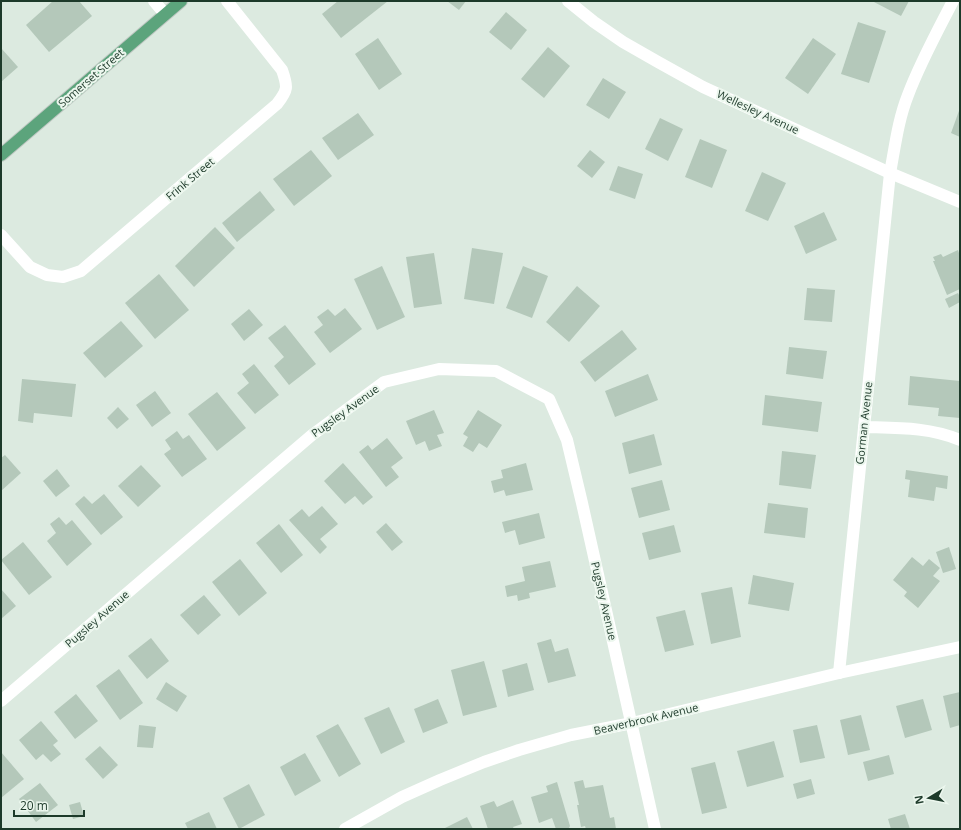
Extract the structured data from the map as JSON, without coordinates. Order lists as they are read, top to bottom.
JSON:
{
  "streets": {
    "main road": ["Somerset Street"],
    "street": [
      "Wellesley Avenue",
      "Frink Street",
      "Pugsley Avenue",
      "Gorman Avenue",
      "Beaverbrook Avenue"
    ]
  },
  "crossings": [
    ["Wellesley Avenue", "Gorman Avenue"],
    ["Pugsley Avenue", "Beaverbrook Avenue"],
    ["Gorman Avenue", "Beaverbrook Avenue"]
  ],
  "scale_bar": "20 m",
  "north": "left"
}
